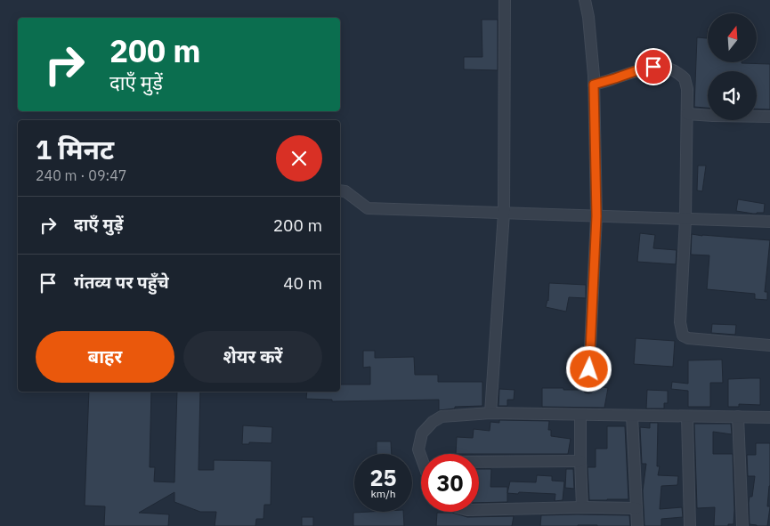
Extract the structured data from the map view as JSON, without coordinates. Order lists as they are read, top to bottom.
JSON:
{
  "north": "top",
  "page": {
    "turn": ["200 m", "दाएँ मुड़ें"],
    "heading": ["1 मिनट", "240 m · 09:47"],
    "list": [
      {
        "name": "दाएँ मुड़ें",
        "value": "200 m"
      },
      {
        "name": "गंतव्य पर पहुँचे",
        "value": "40 m"
      }
    ],
    "buttons": ["बाहर", "शेयर करें"],
    "speed": "25 km/h",
    "limit": "30"
  }
}
